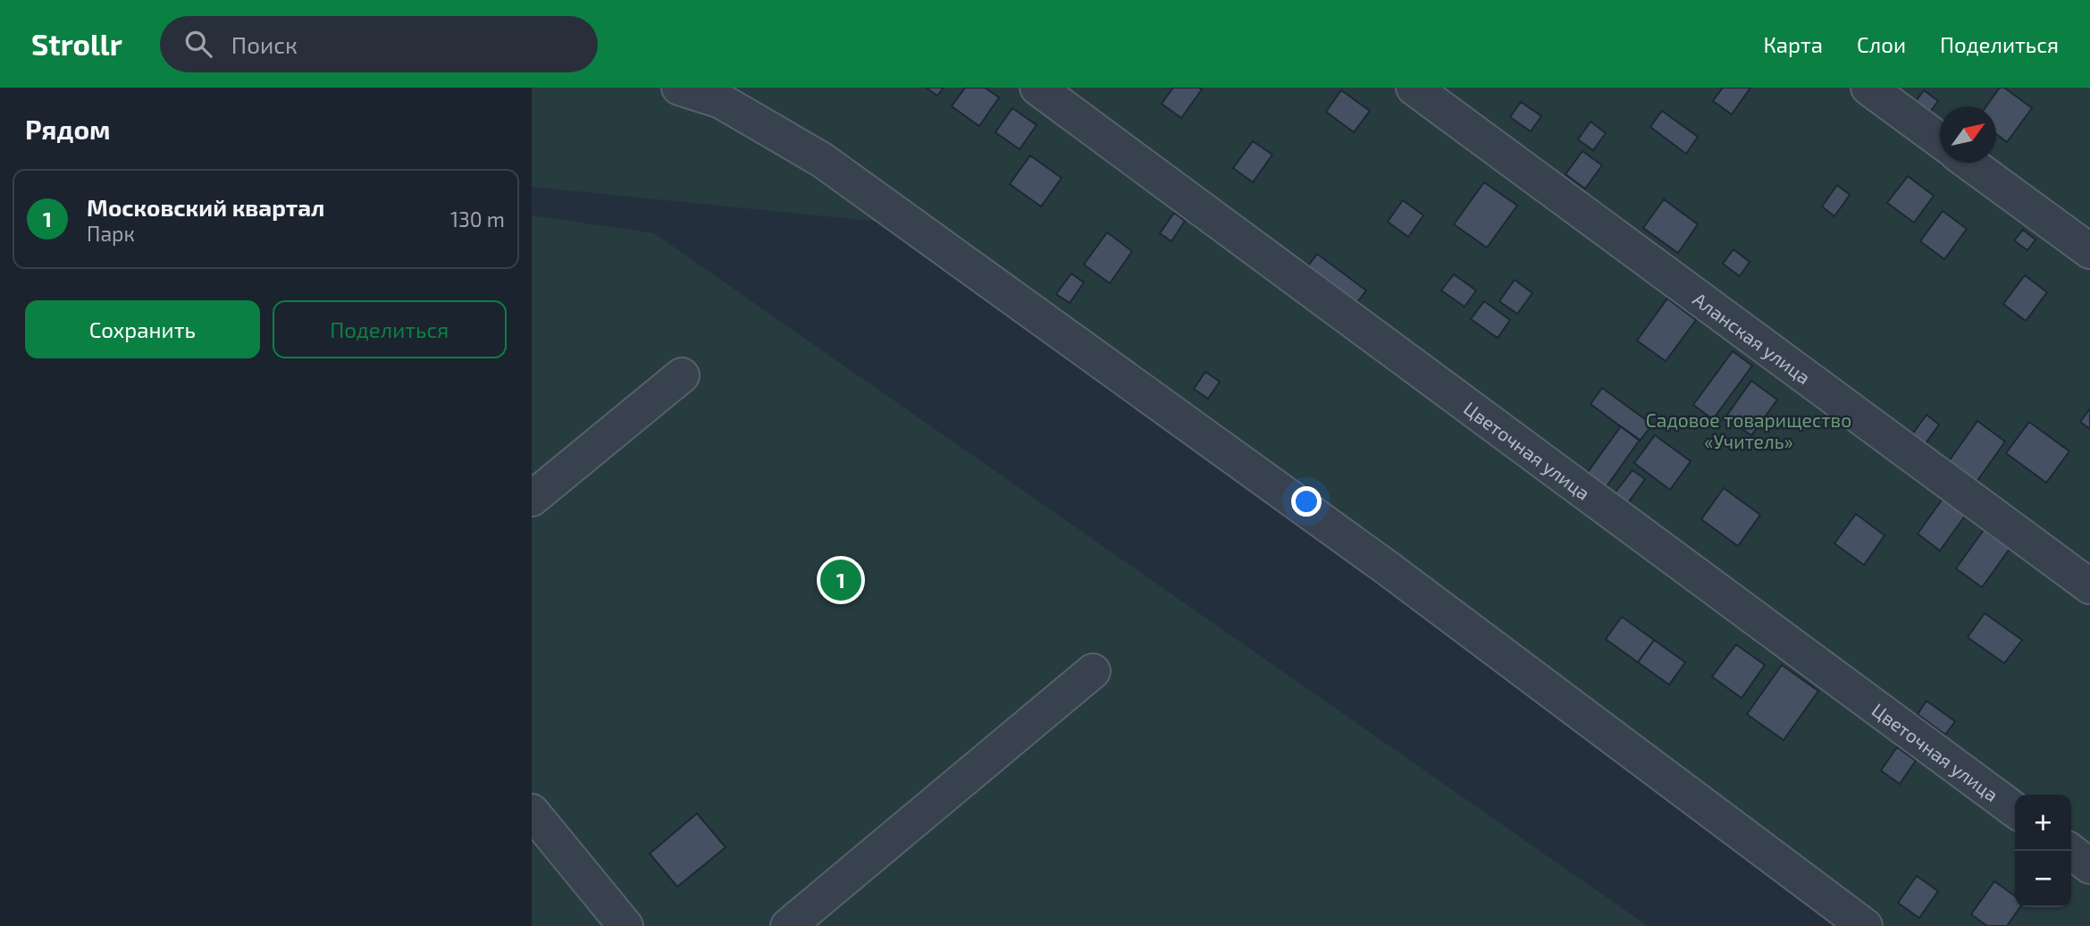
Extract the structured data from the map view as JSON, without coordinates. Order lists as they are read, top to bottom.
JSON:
{
  "streets": {
    "street": ["Аланская улица", "Цветочная улица"]
  },
  "parks": ["Садовое товарищество «Учитель»"],
  "north": "top right",
  "page": {
    "header": "Strollr",
    "search": "Поиск",
    "nav": ["Карта", "Слои", "Поделиться"],
    "heading": "Рядом",
    "list": [
      {
        "mark": "1",
        "name": "Московский квартал",
        "note": "Парк",
        "value": "130 m"
      }
    ],
    "buttons": ["Сохранить", "Поделиться"],
    "pins": "1",
    "map_buttons": ["+", "−"]
  }
}
